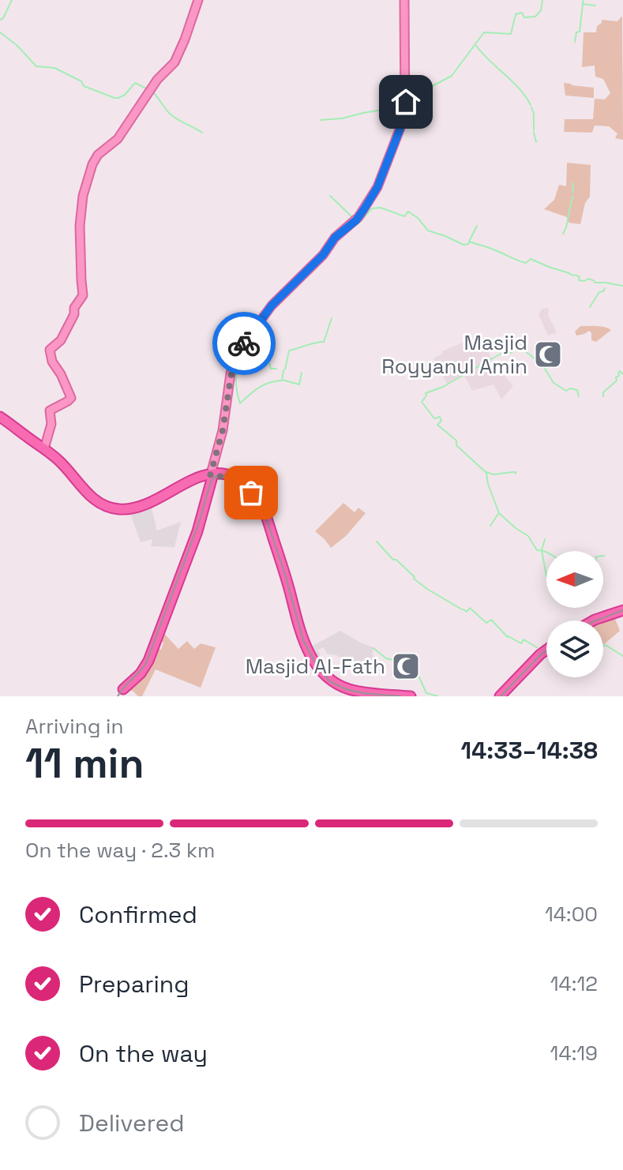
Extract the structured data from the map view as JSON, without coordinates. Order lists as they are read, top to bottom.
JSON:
{
  "places": {
    "mosque": ["Masjid Royyanul Amin", "Masjid Al-Fath"]
  },
  "north": "left",
  "page": {
    "heading": ["11 min", "Arriving in", "14:33–14:38"],
    "bar": "On the way · 2.3 km",
    "list": [
      ["Confirmed", "14:00"],
      ["Preparing", "14:12"],
      ["On the way", "14:19"],
      "Delivered"
    ]
  }
}
